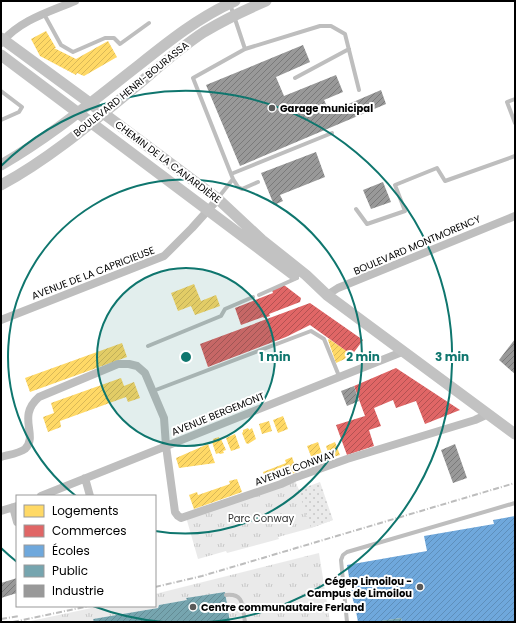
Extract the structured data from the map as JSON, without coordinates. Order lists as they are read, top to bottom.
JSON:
{
  "streets": {
    "main road": ["BOULEVARD HENRI-BOURASSA", "CHEMIN DE LA CANARDIÈRE"],
    "street": [
      "BOULEVARD MONTMORENCY",
      "AVENUE DE LA CAPRICIEUSE",
      "AVENUE BERGEMONT",
      "AVENUE CONWAY"
    ]
  },
  "crossings": [
    ["BOULEVARD HENRI-BOURASSA", "CHEMIN DE LA CANARDIÈRE"],
    ["CHEMIN DE LA CANARDIÈRE", "BOULEVARD MONTMORENCY"],
    ["CHEMIN DE LA CANARDIÈRE", "AVENUE DE LA CAPRICIEUSE"],
    ["CHEMIN DE LA CANARDIÈRE", "AVENUE BERGEMONT"],
    ["CHEMIN DE LA CANARDIÈRE", "AVENUE CONWAY"],
    ["AVENUE BERGEMONT", "AVENUE CONWAY"]
  ],
  "parks": ["Parc Conway"],
  "places": ["Garage municipal", "Cégep Limoilou - Campus de Limoilou", "Centre communautaire Ferland"],
  "legend": [
    "Logements",
    "Commerces",
    "Écoles",
    "Public",
    "Industrie"
  ],
  "rings": ["1 min", "2 min", "3 min"]
}
